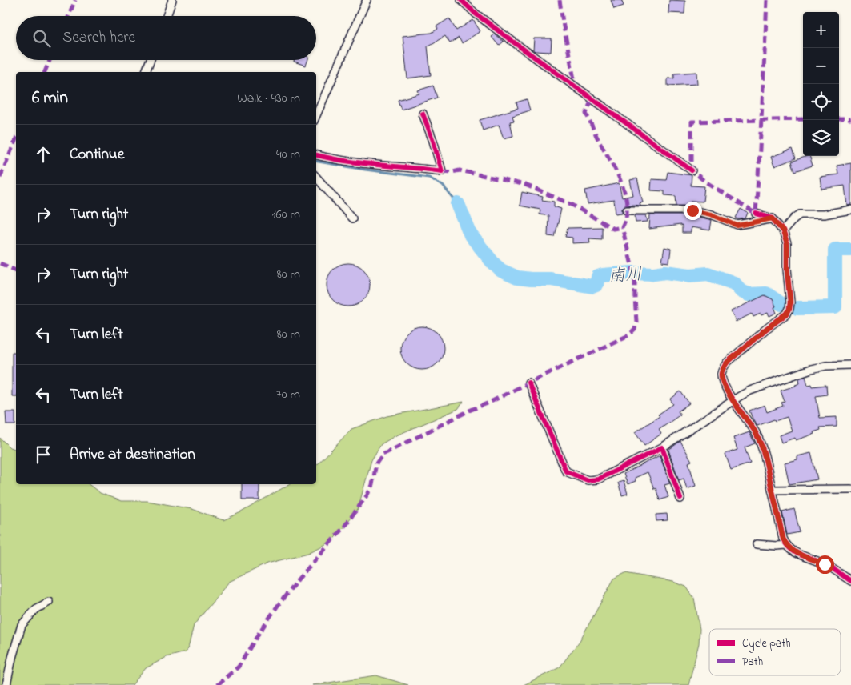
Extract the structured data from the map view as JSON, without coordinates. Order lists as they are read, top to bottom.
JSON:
{
  "water": ["南川"],
  "legend": ["Cycle path", "Path"],
  "page": {
    "map_buttons": ["+", "−"],
    "search": "Search here",
    "heading": ["6 min", "Walk · 430 m"],
    "list": [
      ["Continue", "40 m"],
      ["Turn right", "160 m"],
      ["Turn right", "80 m"],
      ["Turn left", "80 m"],
      ["Turn left", "70 m"],
      "Arrive at destination"
    ]
  }
}
